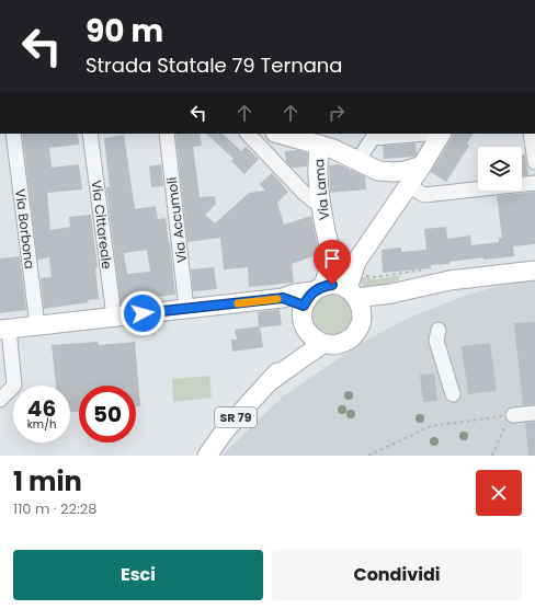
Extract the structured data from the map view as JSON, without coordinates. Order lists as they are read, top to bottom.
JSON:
{
  "streets": {
    "main road": ["Via Lama", "SR 79"],
    "street": ["Via Accumoli", "Via Cittareale", "Via Borbona"]
  },
  "crossings": [
    ["Via Lama", "SR 79"]
  ],
  "page": {
    "turn": ["90 m", "Strada Statale 79 Ternana"],
    "speed": "46 km/h",
    "limit": "50",
    "heading": ["1 min", "110 m · 22:28"],
    "buttons": ["Esci", "Condividi"]
  }
}
